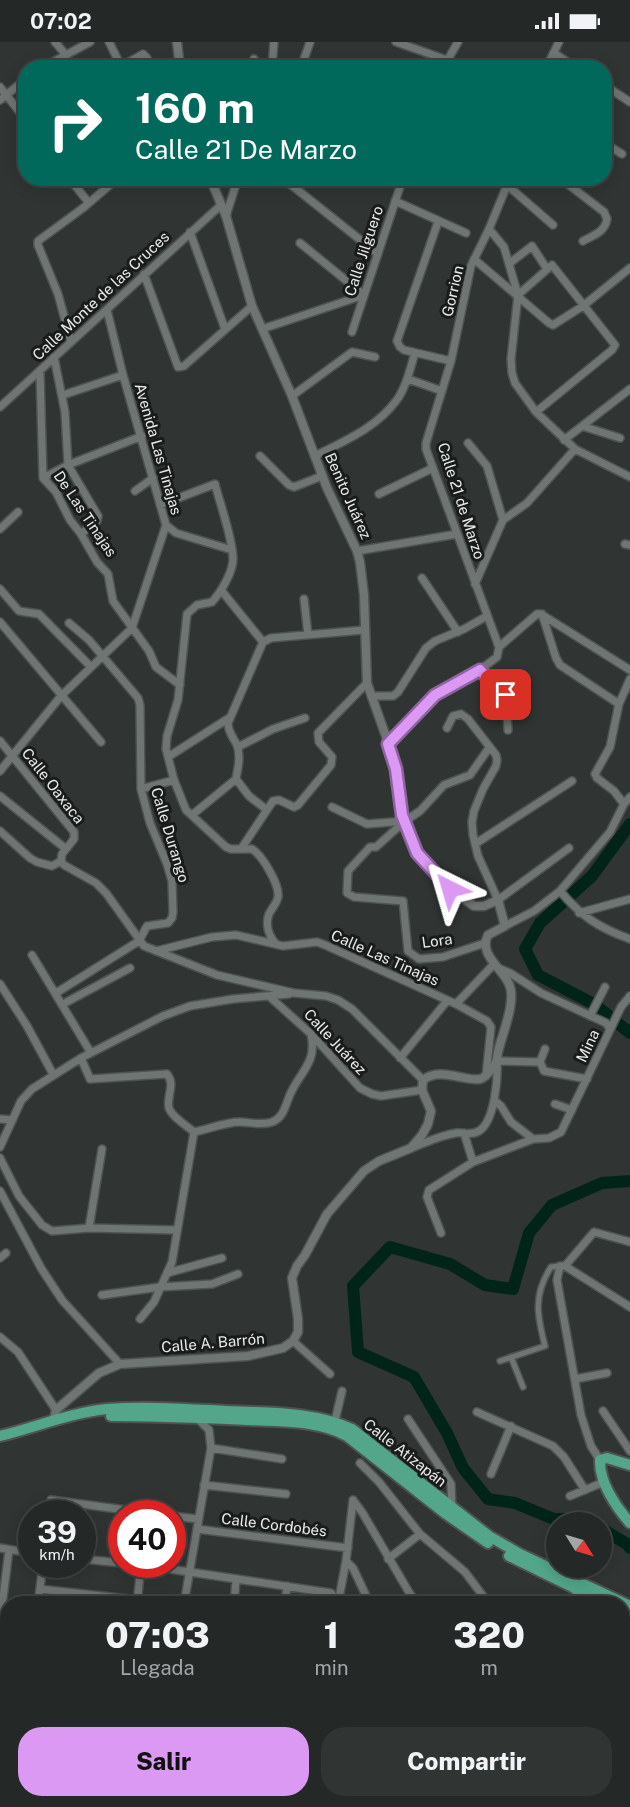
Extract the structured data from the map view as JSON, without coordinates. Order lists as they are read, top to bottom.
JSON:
{
  "streets": {
    "main road": ["Calle Atizapán"],
    "street": [
      "Calle Jilguero",
      "Gorrion",
      "Calle Monte de las Cruces",
      "Avenida Las Tinajas",
      "Benito Juárez",
      "Calle 21 de Marzo",
      "De Las Tinajas",
      "Calle Oaxaca",
      "Calle Durango",
      "Lora",
      "Calle Las Tinajas",
      "Calle Juárez",
      "Mina",
      "Calle A. Barrón",
      "Calle Cordobés"
    ]
  },
  "crossings": [
    ["Gorrion", "Calle 21 de Marzo"],
    ["Calle Monte de las Cruces", "Avenida Las Tinajas"],
    ["Calle Monte de las Cruces", "Benito Juárez"],
    ["Calle Monte de las Cruces", "De Las Tinajas"],
    ["Avenida Las Tinajas", "De Las Tinajas"],
    ["Benito Juárez", "Lora"]
  ],
  "north": "bottom right",
  "page": {
    "status": "07:02",
    "turn": ["160 m", "Calle 21 De Marzo"],
    "speed": "39 km/h",
    "limit": "40",
    "eta": [
      "07:03",
      "Llegada",
      "1",
      "min",
      "320",
      "m"
    ],
    "buttons": ["Salir", "Compartir"]
  }
}
